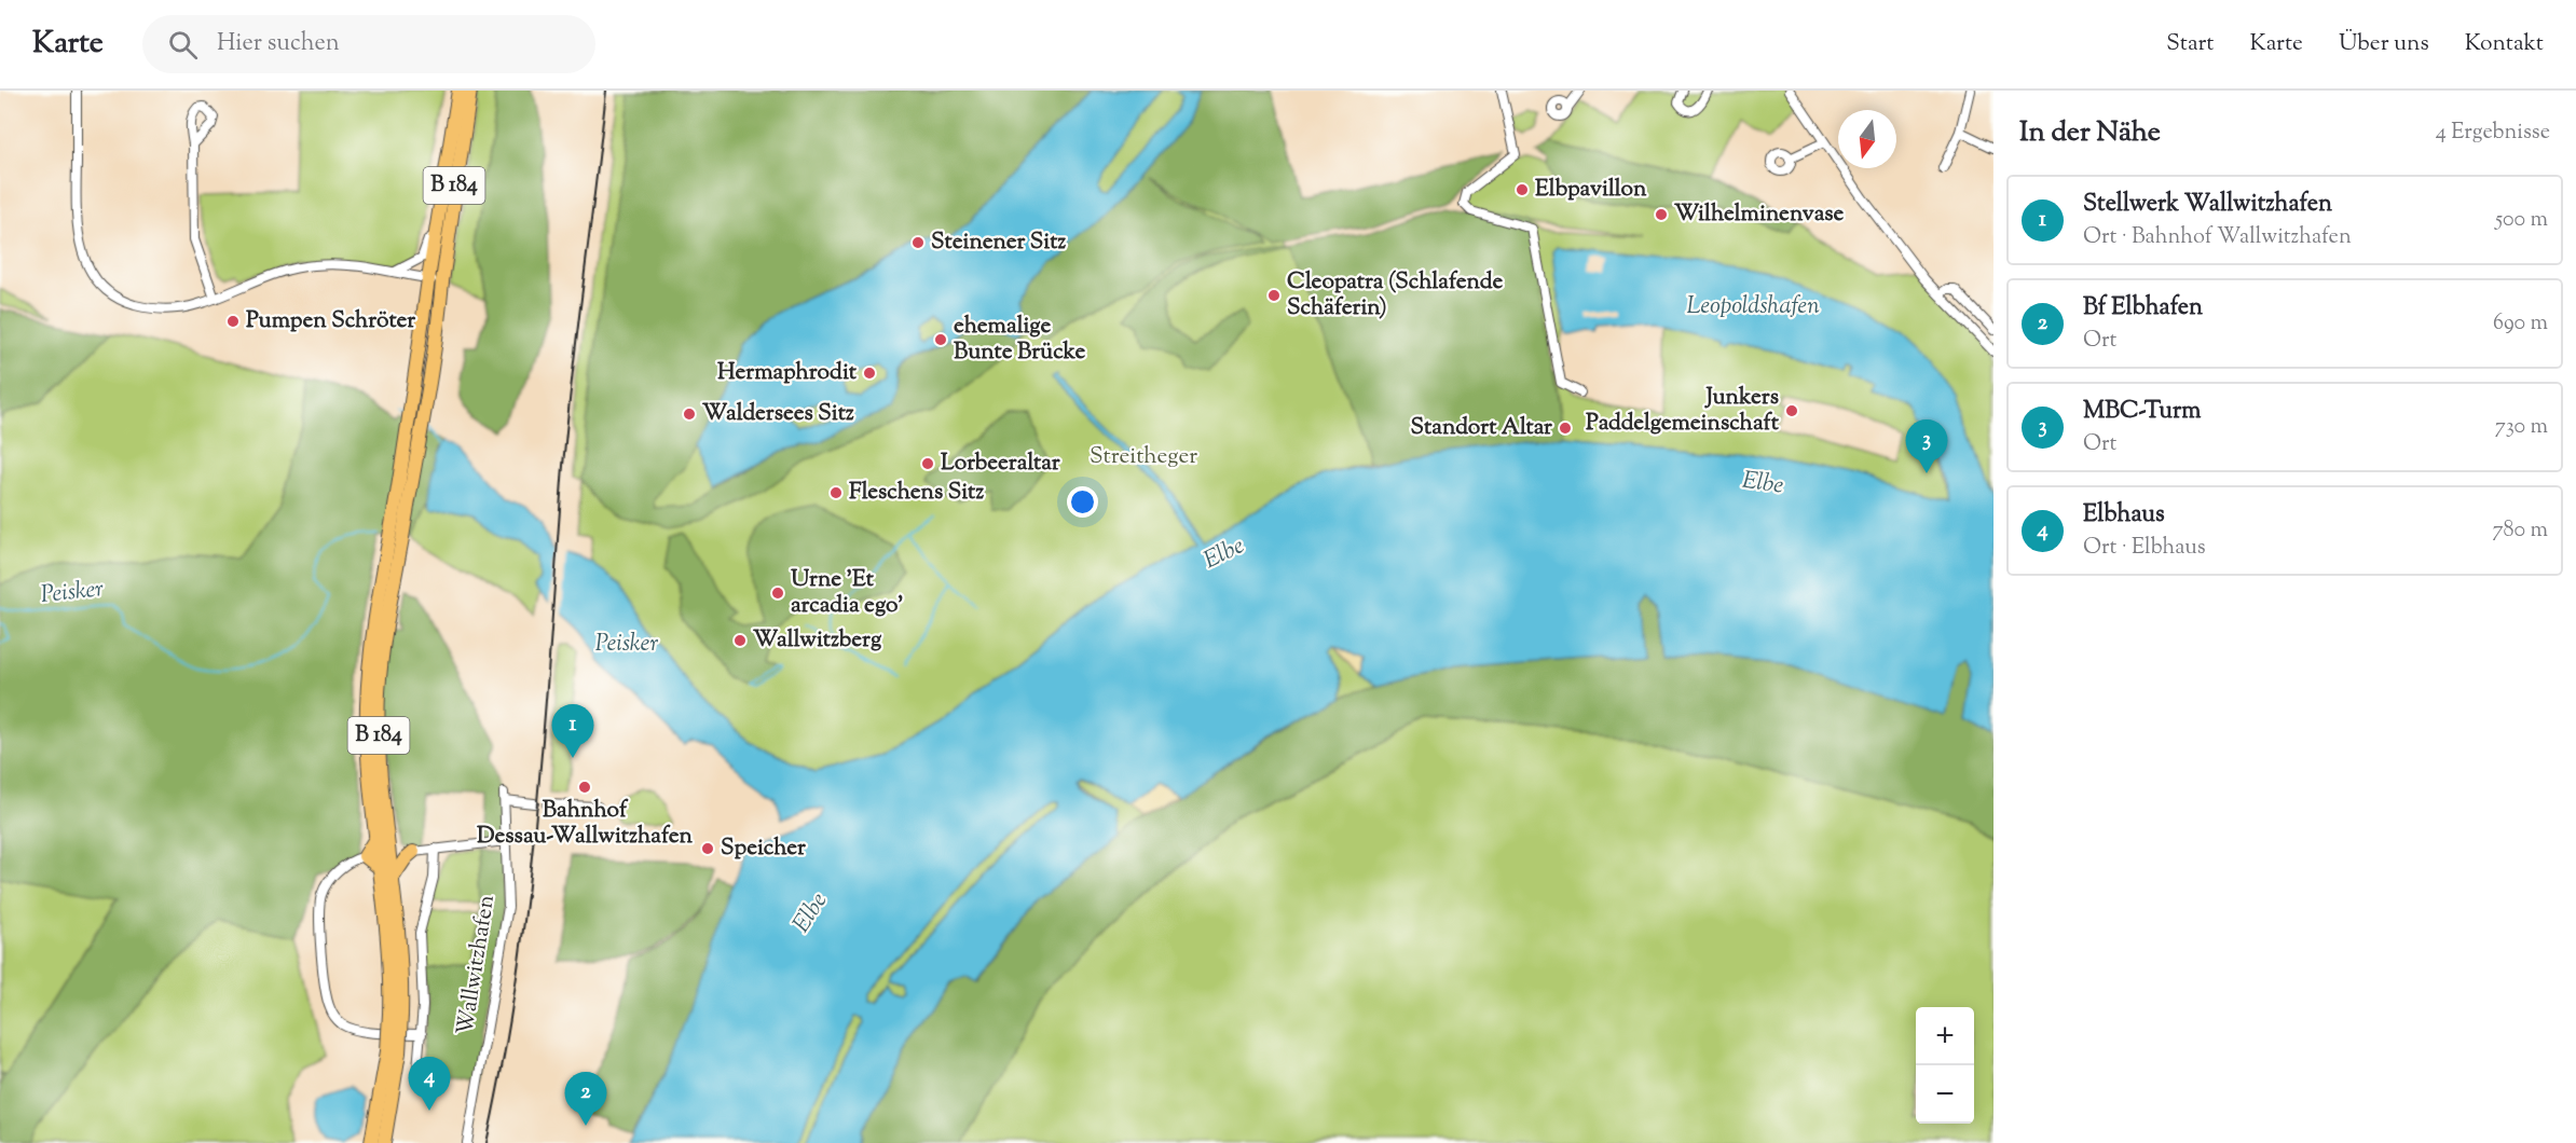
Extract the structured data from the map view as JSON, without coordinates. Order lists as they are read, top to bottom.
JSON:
{
  "streets": {
    "main road": ["B 184"],
    "street": ["Wallwitzhafen"]
  },
  "water": ["Leopoldshafen", "Elbe", "Peisker"],
  "parks": ["Streitheger"],
  "places": [
    "Elbpavillon",
    "Wilhelminenvase",
    "Steinener Sitz",
    "Cleopatra (Schlafende Schäferin)",
    "Pumpen Schröter",
    "ehemalige Bunte Brücke",
    "Hermaphrodit",
    "Junkers Paddelgemeinschaft",
    "Waldersees Sitz",
    "Standort Altar",
    "Lorbeeraltar",
    "Fleschens Sitz",
    "Urne 'Et arcadia ego'",
    "Wallwitzberg",
    "Bahnhof Dessau-Wallwitzhafen",
    "Speicher"
  ],
  "north": "bottom",
  "page": {
    "header": "Karte",
    "search": "Hier suchen",
    "nav": [
      "Start",
      "Karte",
      "Über uns",
      "Kontakt"
    ],
    "heading": ["In der Nähe", "4 Ergebnisse"],
    "list": [
      {
        "mark": "1",
        "name": "Stellwerk Wallwitzhafen",
        "note": "Ort · Bahnhof Wallwitzhafen",
        "value": "500 m"
      },
      {
        "mark": "2",
        "name": "Bf Elbhafen",
        "note": "Ort",
        "value": "690 m"
      },
      {
        "mark": "3",
        "name": "MBC-Turm",
        "note": "Ort",
        "value": "730 m"
      },
      {
        "mark": "4",
        "name": "Elbhaus",
        "note": "Ort · Elbhaus",
        "value": "780 m"
      }
    ],
    "pins": [
      "3",
      "1",
      "4",
      "2"
    ],
    "map_buttons": ["+", "−"]
  }
}
